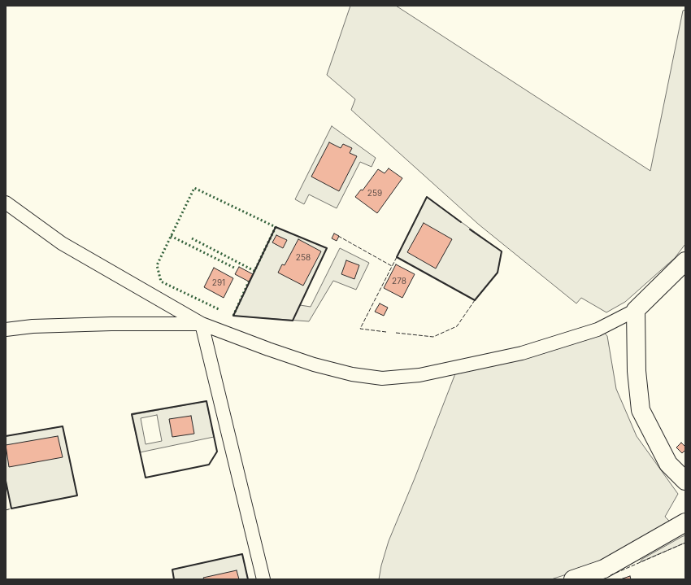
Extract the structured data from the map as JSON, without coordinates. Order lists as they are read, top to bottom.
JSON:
{
  "house_numbers": [
    "259",
    "258",
    "278",
    "291"
  ]
}
